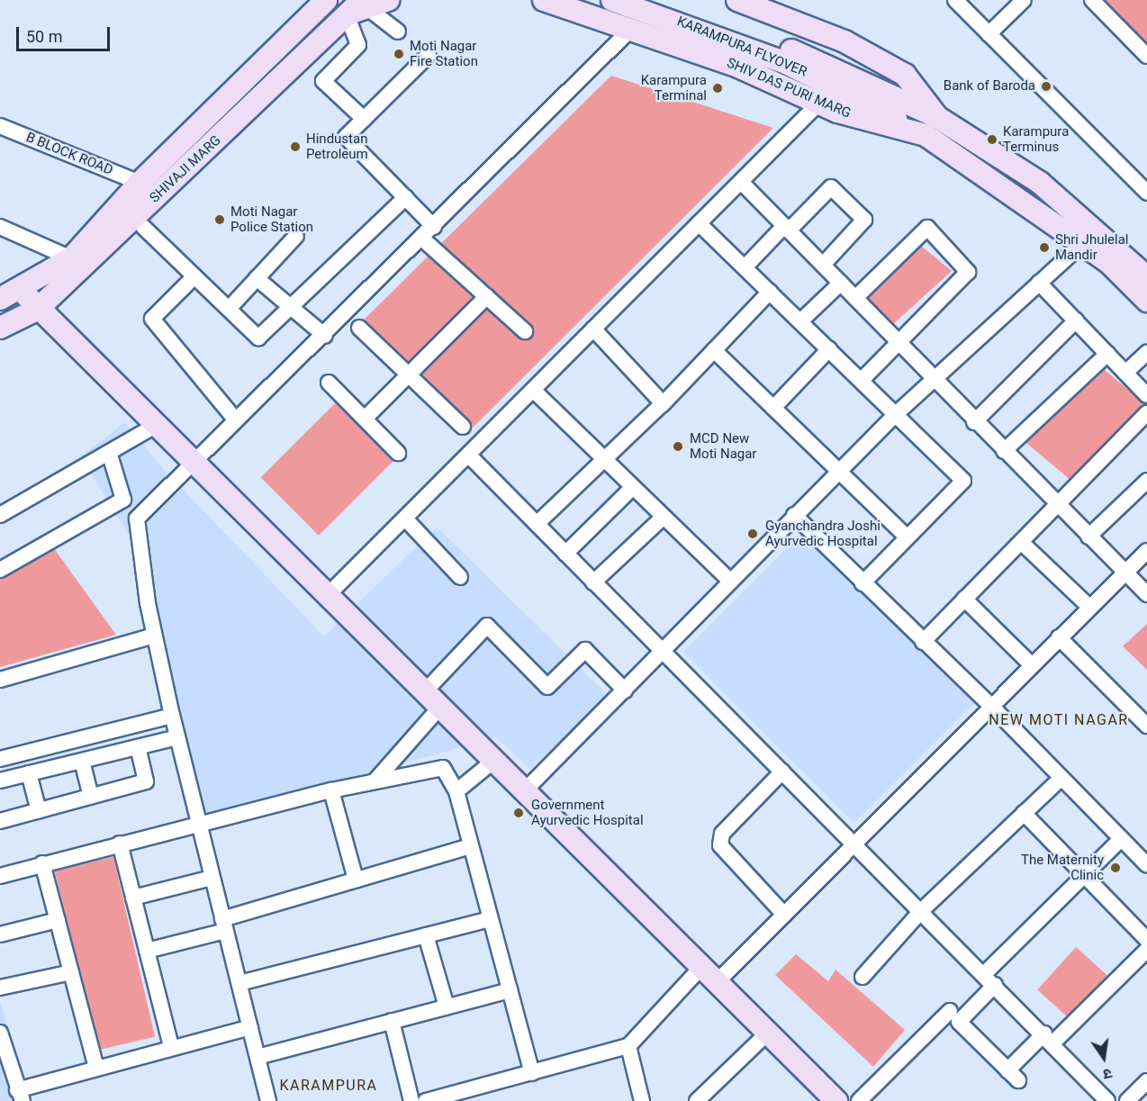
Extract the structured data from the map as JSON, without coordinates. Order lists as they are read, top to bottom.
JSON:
{
  "streets": {
    "main road": ["KARAMPURA FLYOVER", "SHIV DAS PURI MARG", "SHIVAJI MARG"],
    "street": ["B BLOCK ROAD"]
  },
  "crossings": [
    ["KARAMPURA FLYOVER", "SHIV DAS PURI MARG"],
    ["B BLOCK ROAD", "SHIVAJI MARG"]
  ],
  "districts": ["NEW MOTI NAGAR", "KARAMPURA"],
  "places": [
    "Moti Nagar Fire Station",
    "Bank of Baroda",
    "Karampura Terminal",
    "Karampura Terminus",
    "Hindustan Petroleum",
    "Moti Nagar Police Station",
    "Shri Jhulelal Mandir",
    "MCD New Moti Nagar",
    "Gyanchandra Joshi Ayurvedic Hospital",
    "Government Ayurvedic Hospital",
    "The Maternity Clinic"
  ],
  "scale_bar": "50 m",
  "north": "bottom"
}
